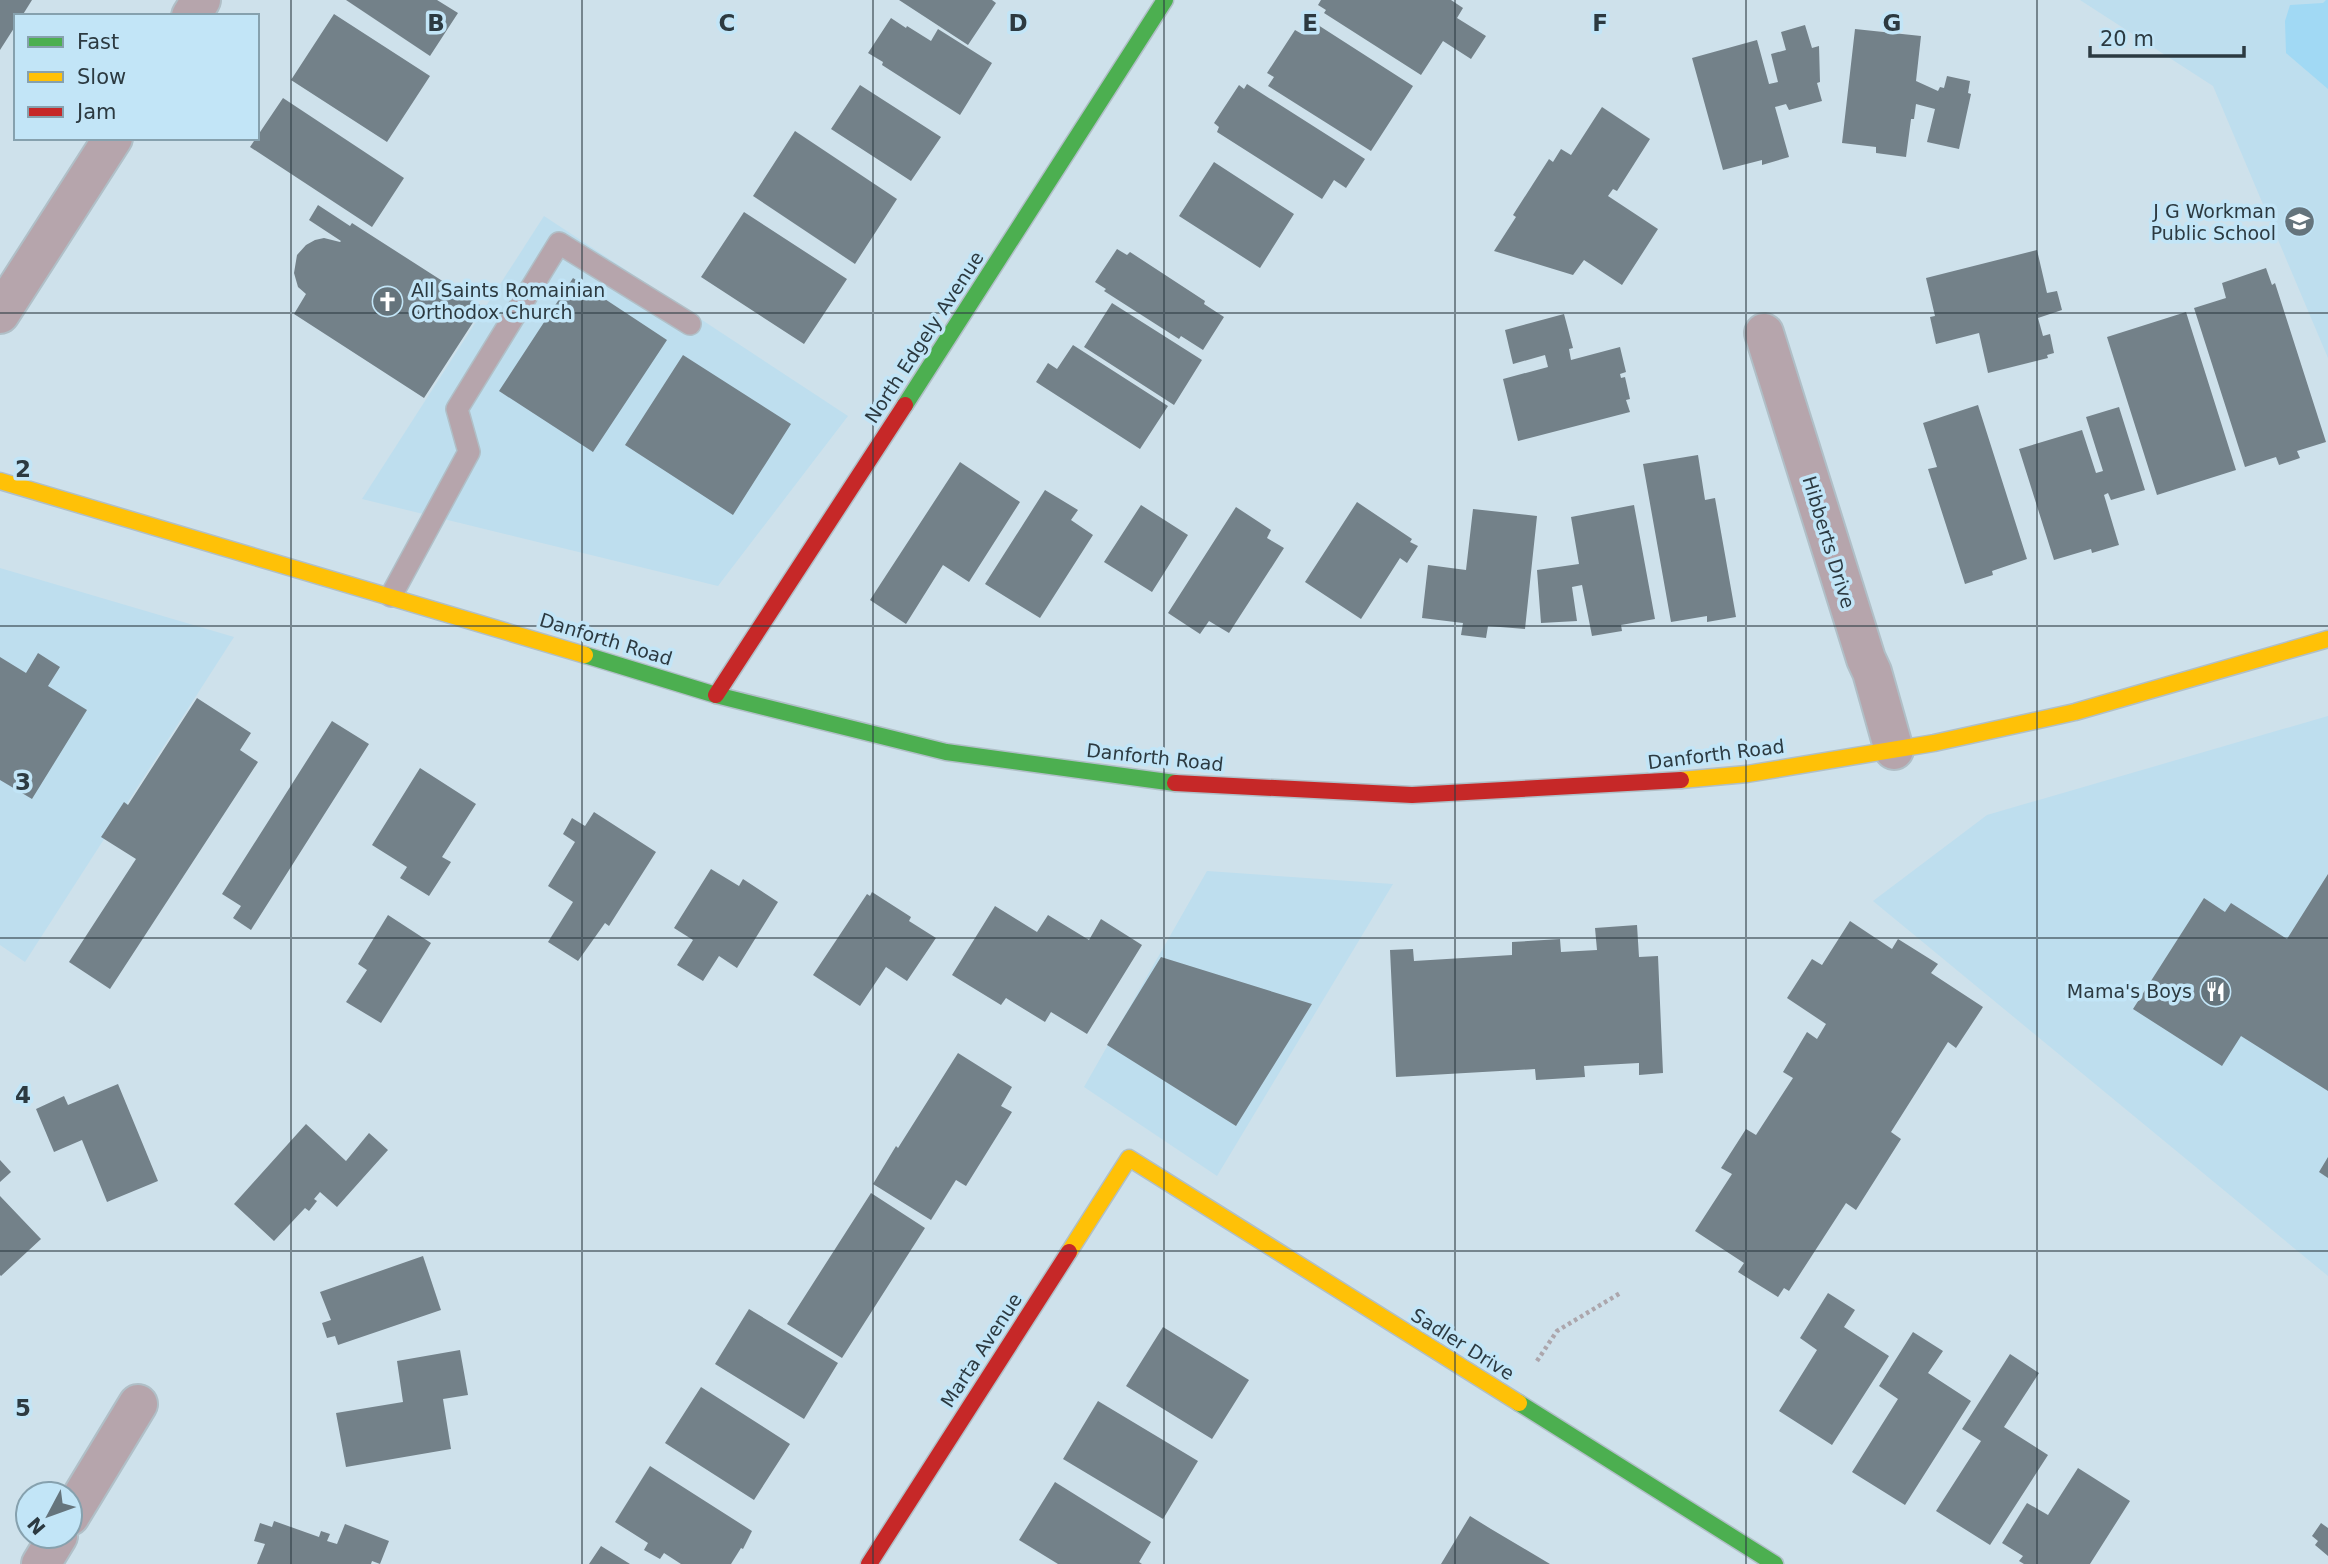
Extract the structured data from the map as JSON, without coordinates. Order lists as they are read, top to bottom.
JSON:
{
  "streets": {
    "main road": [
      "North Edgely Avenue",
      "Danforth Road",
      "Sadler Drive",
      "Marta Avenue"
    ],
    "street": ["Hibberts Drive"]
  },
  "crossings": [
    ["North Edgely Avenue", "Danforth Road"],
    ["Hibberts Drive", "Danforth Road"],
    ["Sadler Drive", "Marta Avenue"]
  ],
  "places": {
    "school or university": ["J G Workman Public School"],
    "church": ["All Saints Romainian Orthodox Church"],
    "restaurant": ["Mama's Boys"]
  },
  "legend": ["Fast", "Slow", "Jam"],
  "scale_bar": "20 m",
  "north": "bottom left",
  "grid": {
    "columns": [
      "B",
      "C",
      "D",
      "E",
      "F",
      "G"
    ],
    "rows": [
      "2",
      "3",
      "4",
      "5"
    ]
  }
}
